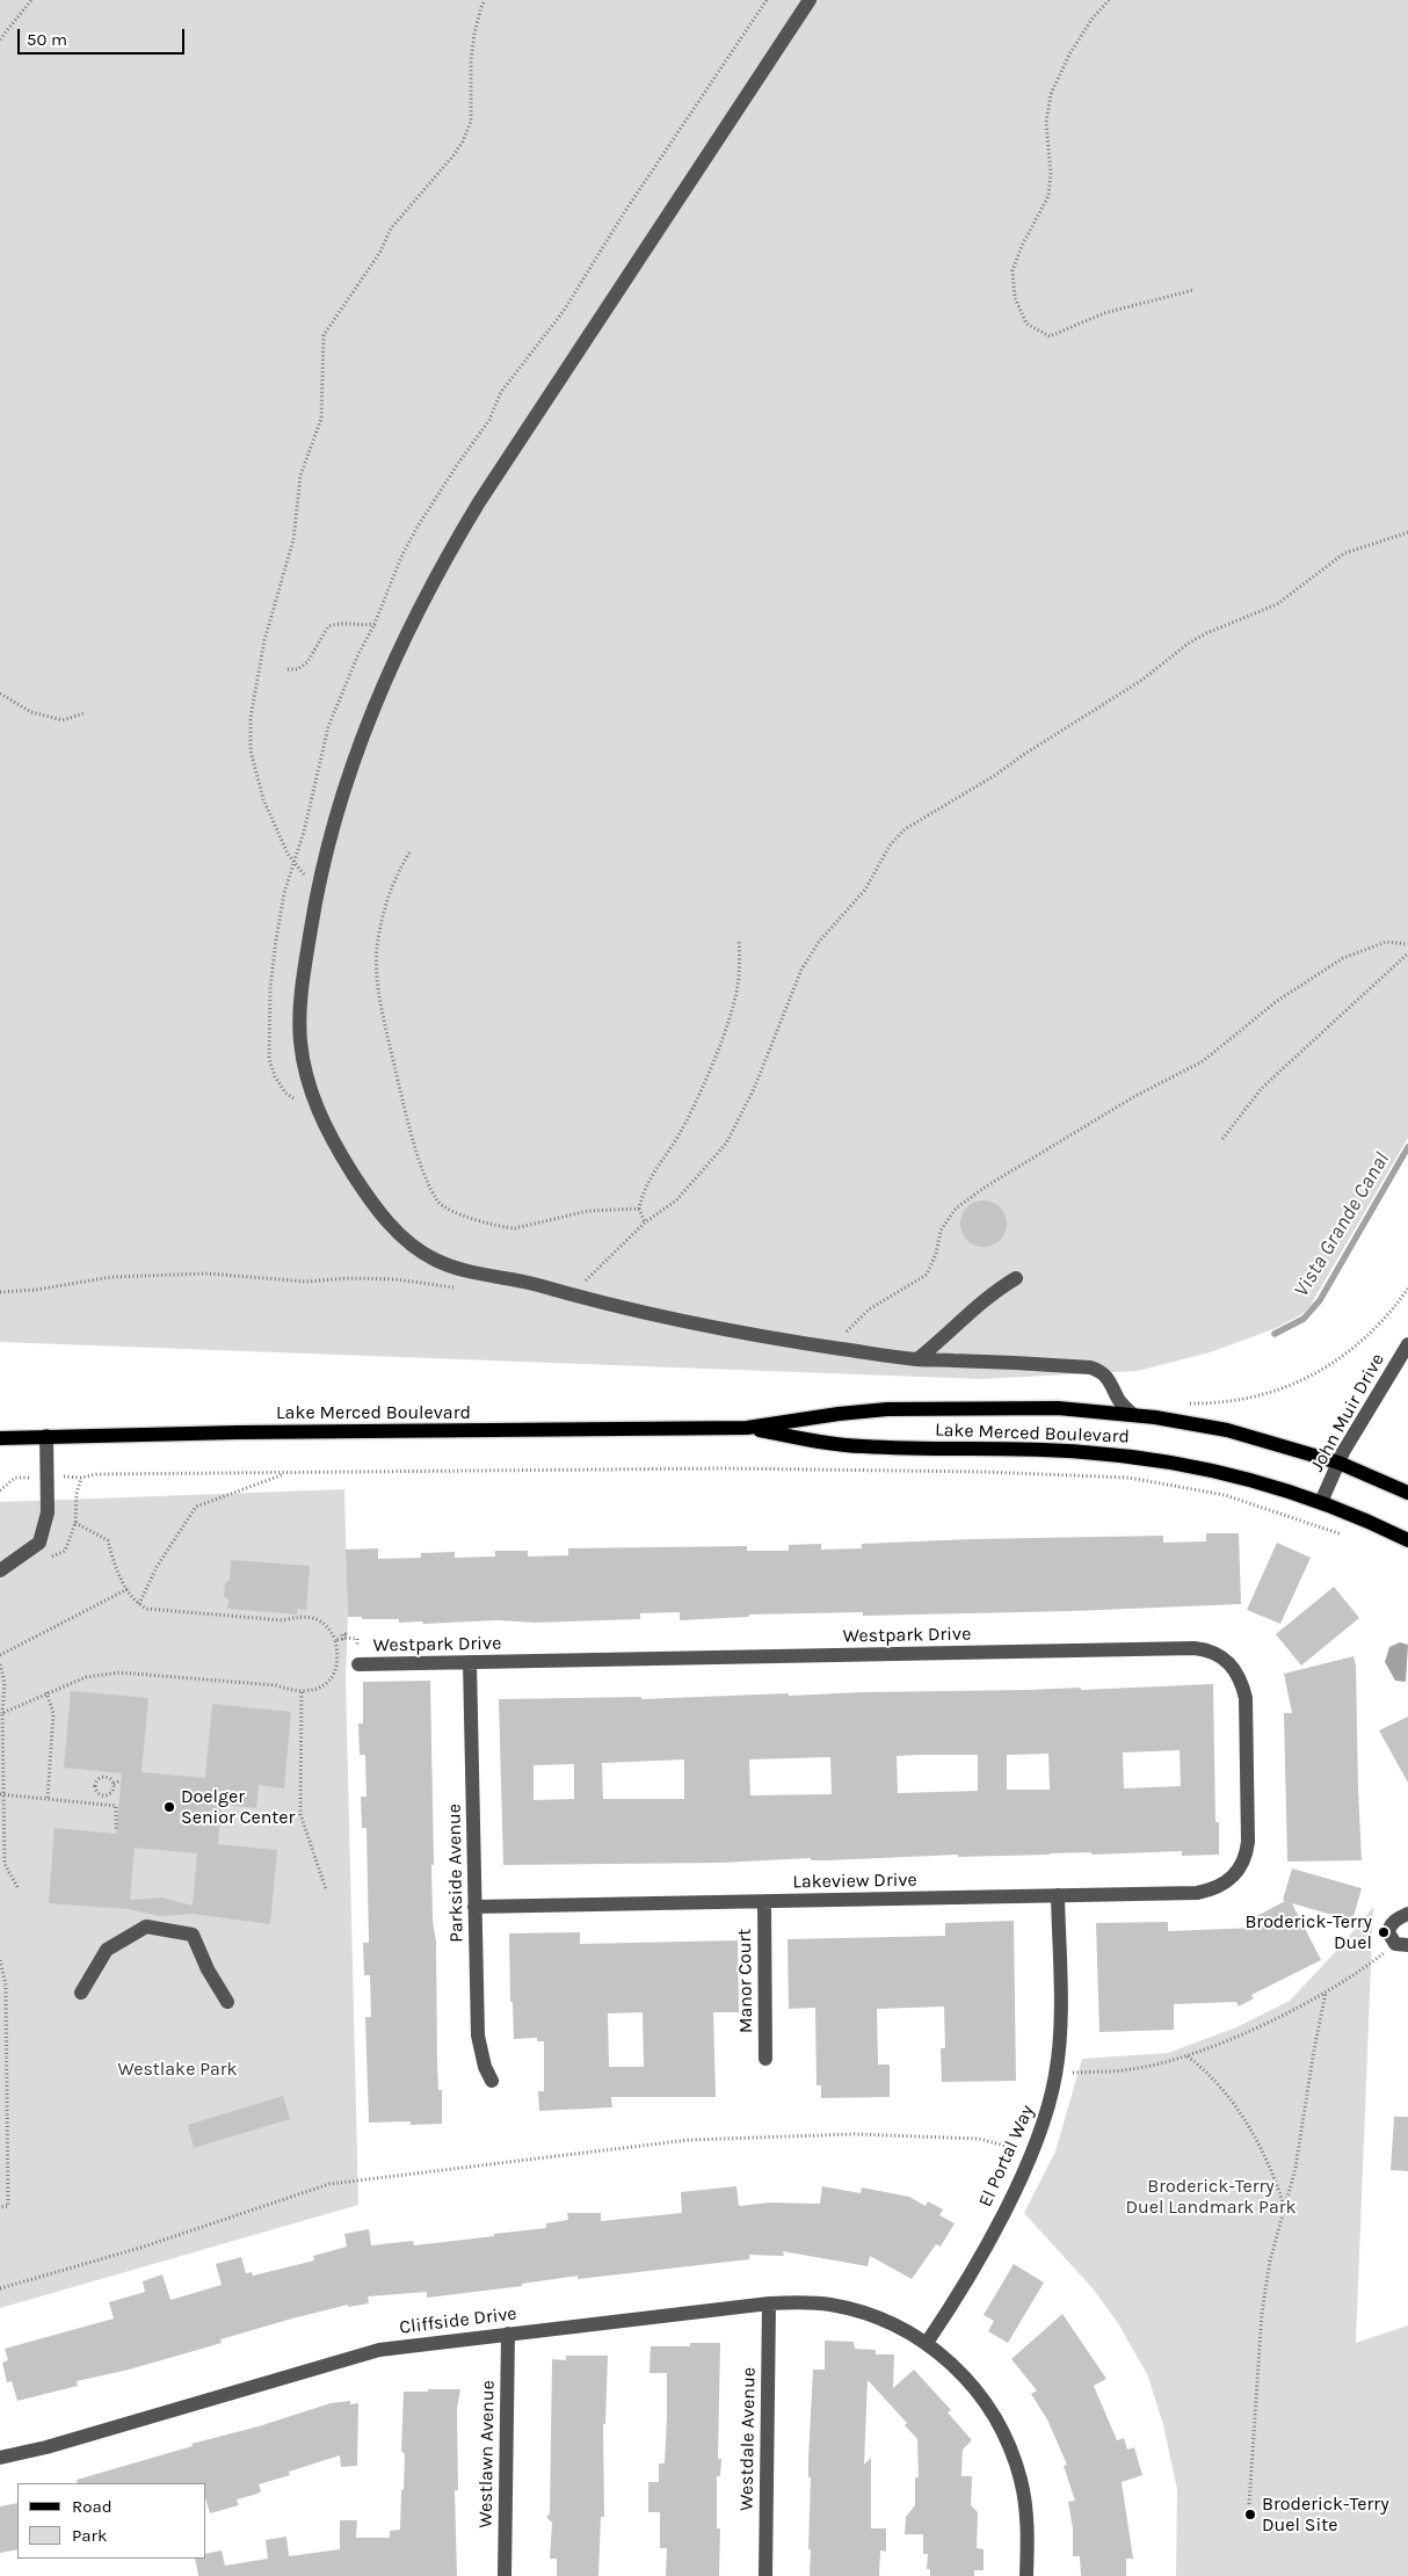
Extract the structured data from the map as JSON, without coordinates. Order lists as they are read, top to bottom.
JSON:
{
  "streets": {
    "main road": ["Lake Merced Boulevard"],
    "street": [
      "John Muir Drive",
      "Westpark Drive",
      "Parkside Avenue",
      "Lakeview Drive",
      "Manor Court",
      "El Portal Way",
      "Cliffside Drive",
      "Westdale Avenue",
      "Westlawn Avenue"
    ]
  },
  "crossings": [
    ["Lake Merced Boulevard", "John Muir Drive"],
    ["Westpark Drive", "Parkside Avenue"],
    ["Westpark Drive", "Lakeview Drive"],
    ["Parkside Avenue", "Lakeview Drive"],
    ["Lakeview Drive", "Manor Court"],
    ["Lakeview Drive", "El Portal Way"],
    ["El Portal Way", "Cliffside Drive"],
    ["Cliffside Drive", "Westdale Avenue"],
    ["Cliffside Drive", "Westlawn Avenue"]
  ],
  "water": ["Vista Grande Canal"],
  "parks": ["Westlake Park", "Broderick-Terry Duel Landmark Park"],
  "places": ["Doelger Senior Center", "Broderick-Terry Duel", "Broderick-Terry Duel Site"],
  "legend": ["Road", "Park"],
  "scale_bar": "50 m"
}
